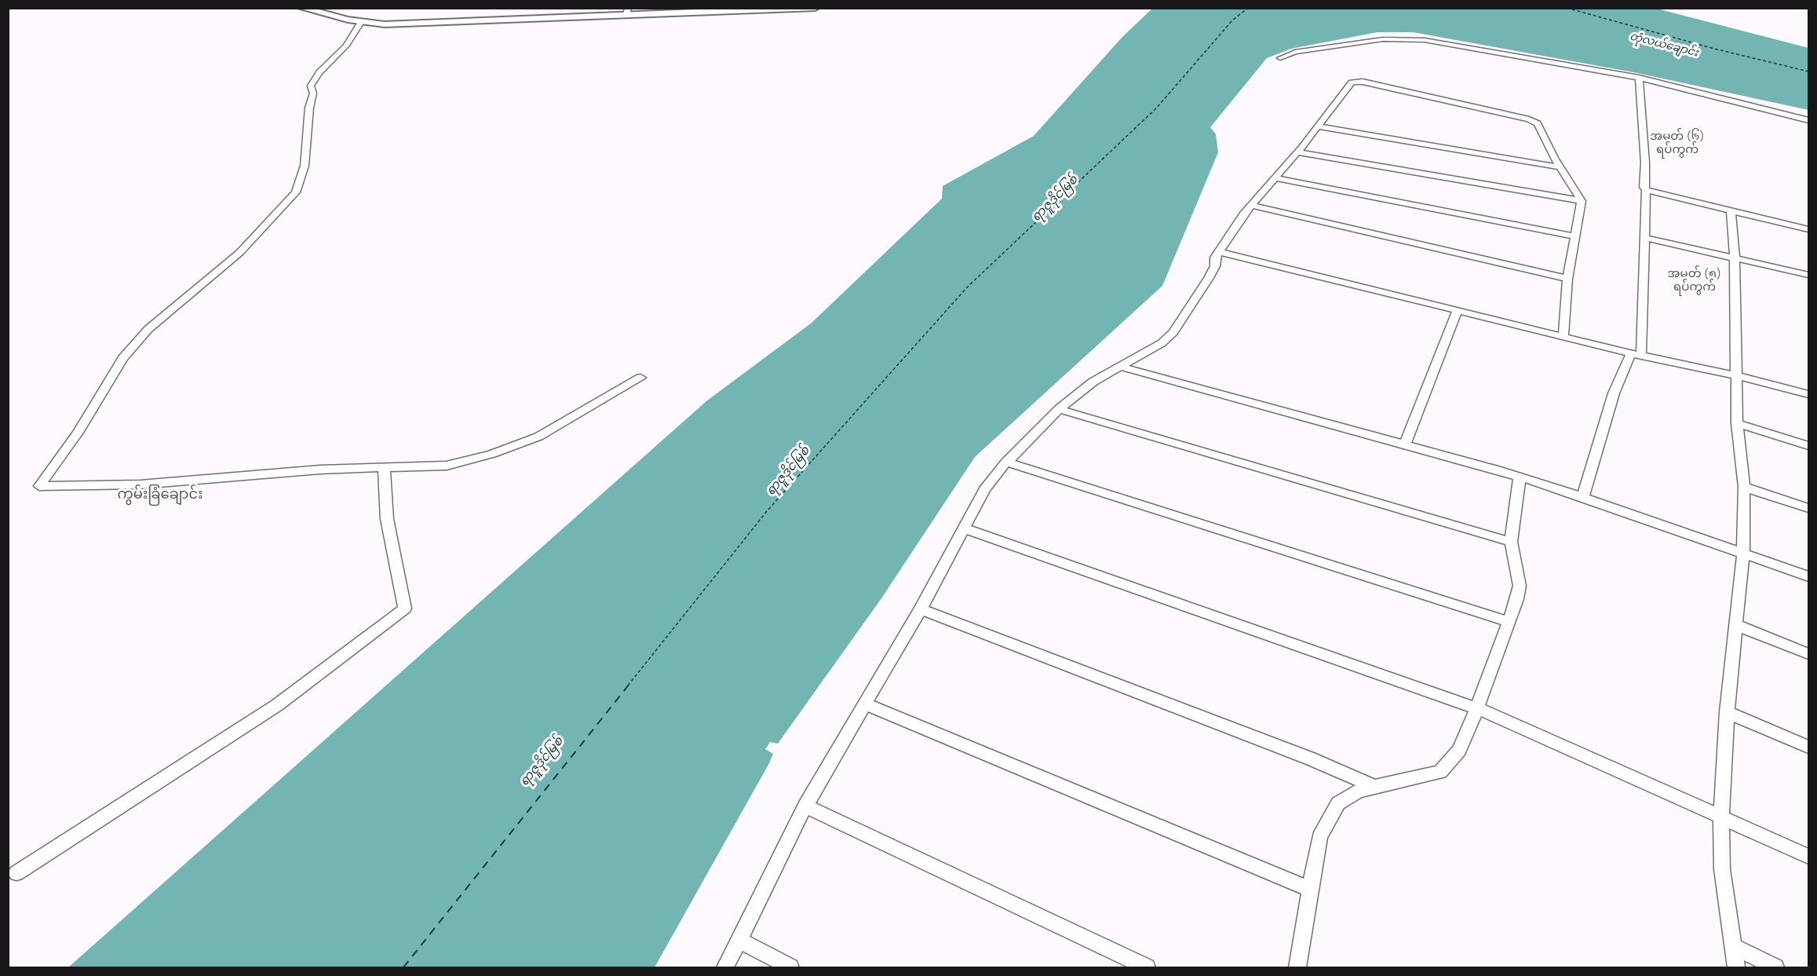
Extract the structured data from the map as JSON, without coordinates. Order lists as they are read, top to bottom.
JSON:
{
  "districts": ["အမှတ် (၆) ရပ်ကွက်", "အမှတ် (၅) ရပ်ကွက်", "ကွမ်းခြံချောင်း"],
  "water": ["တုံလယ်ချောင်း", "ရာဇူဒိုင်မြစ်"]
}
